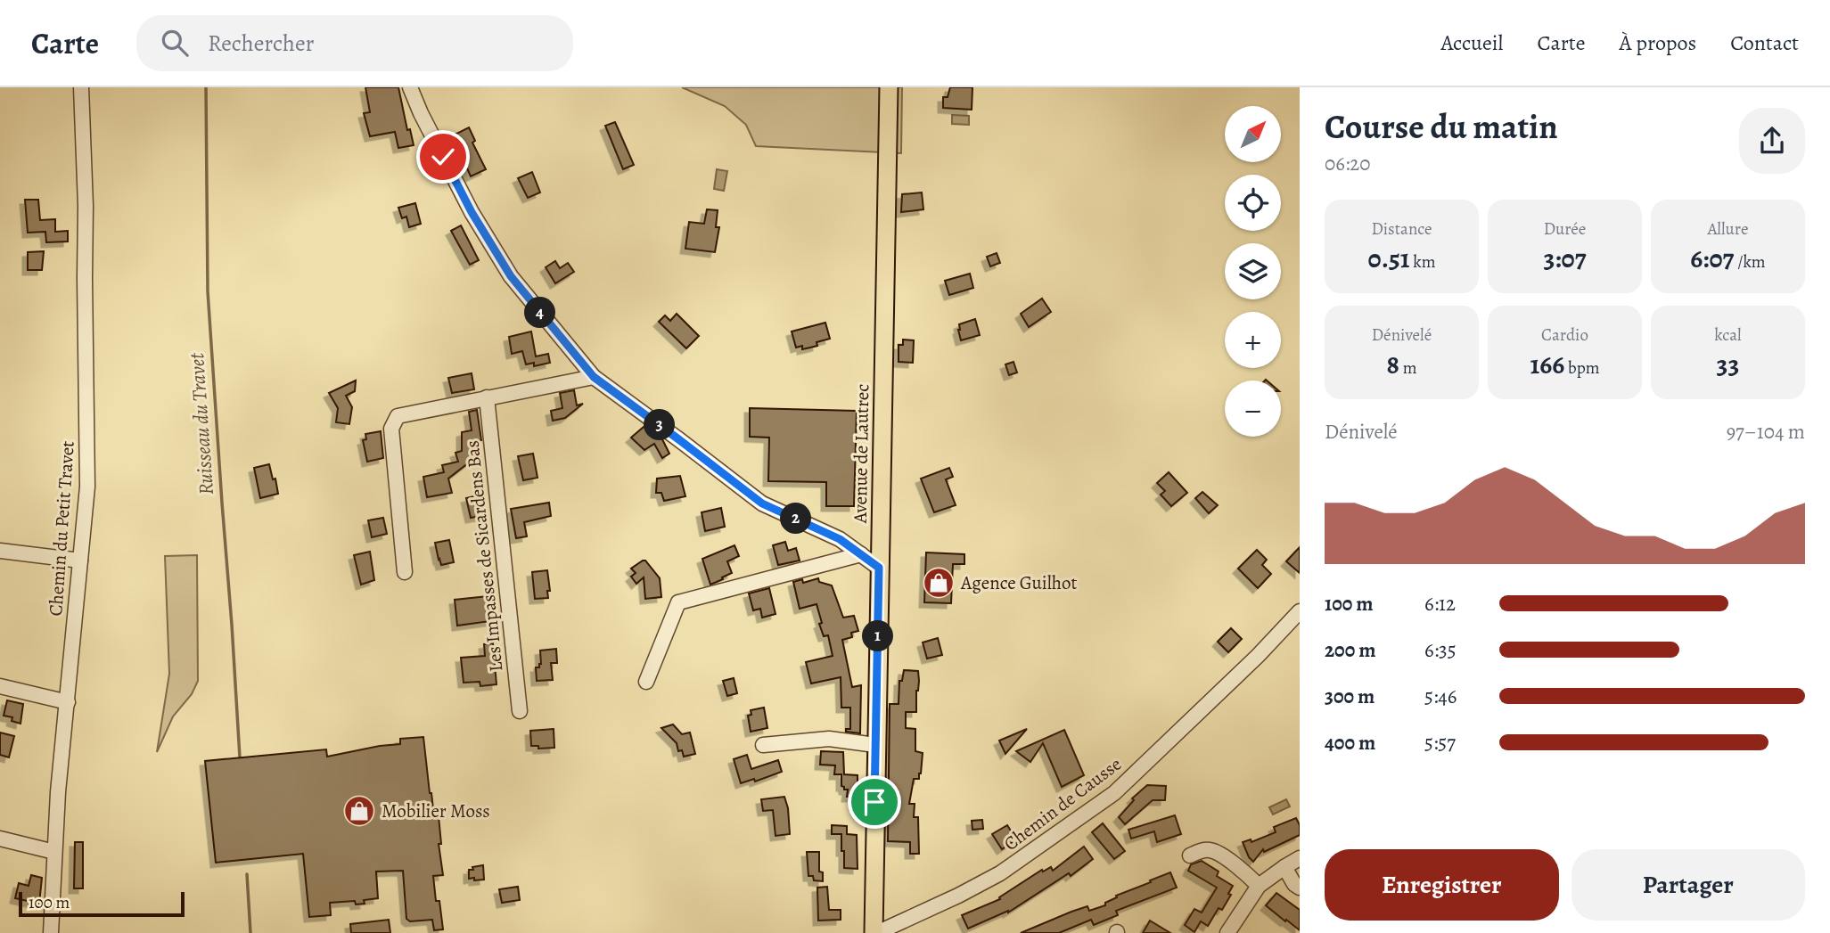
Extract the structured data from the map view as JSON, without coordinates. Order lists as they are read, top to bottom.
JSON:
{
  "streets": {
    "main road": ["Avenue de Lautrec"],
    "street": ["Chemin du Petit Travet", "Les Impasses de Sicardens Bas", "Chemin de Causse"]
  },
  "crossings": [
    ["Avenue de Lautrec", "Chemin de Causse"]
  ],
  "water": ["Ruisseau du Travet"],
  "places": {
    "shop": ["Agence Guilhot", "Mobilier Moss"]
  },
  "scale_bar": "100 m",
  "north": "top right",
  "page": {
    "header": "Carte",
    "search": "Rechercher",
    "nav": [
      "Accueil",
      "Carte",
      "À propos",
      "Contact"
    ],
    "heading": ["Course du matin", "06:20"],
    "map_buttons": ["+", "−"],
    "stats": [
      ["Distance", "0.51 km"],
      ["Durée", "3:07"],
      ["Allure", "6:07 /km"],
      ["Dénivelé", "8 m"],
      ["Cardio", "166 bpm"],
      ["kcal", "33"]
    ],
    "pins": [
      "4",
      "3",
      "2",
      "1"
    ],
    "chart": ["Dénivelé", "97–104 m"],
    "list": [
      {
        "name": "100 m",
        "note": "6:12"
      },
      {
        "name": "200 m",
        "note": "6:35"
      },
      {
        "name": "300 m",
        "note": "5:46"
      },
      {
        "name": "400 m",
        "note": "5:57"
      }
    ],
    "buttons": ["Enregistrer", "Partager"],
    "scale": "100 m"
  }
}
